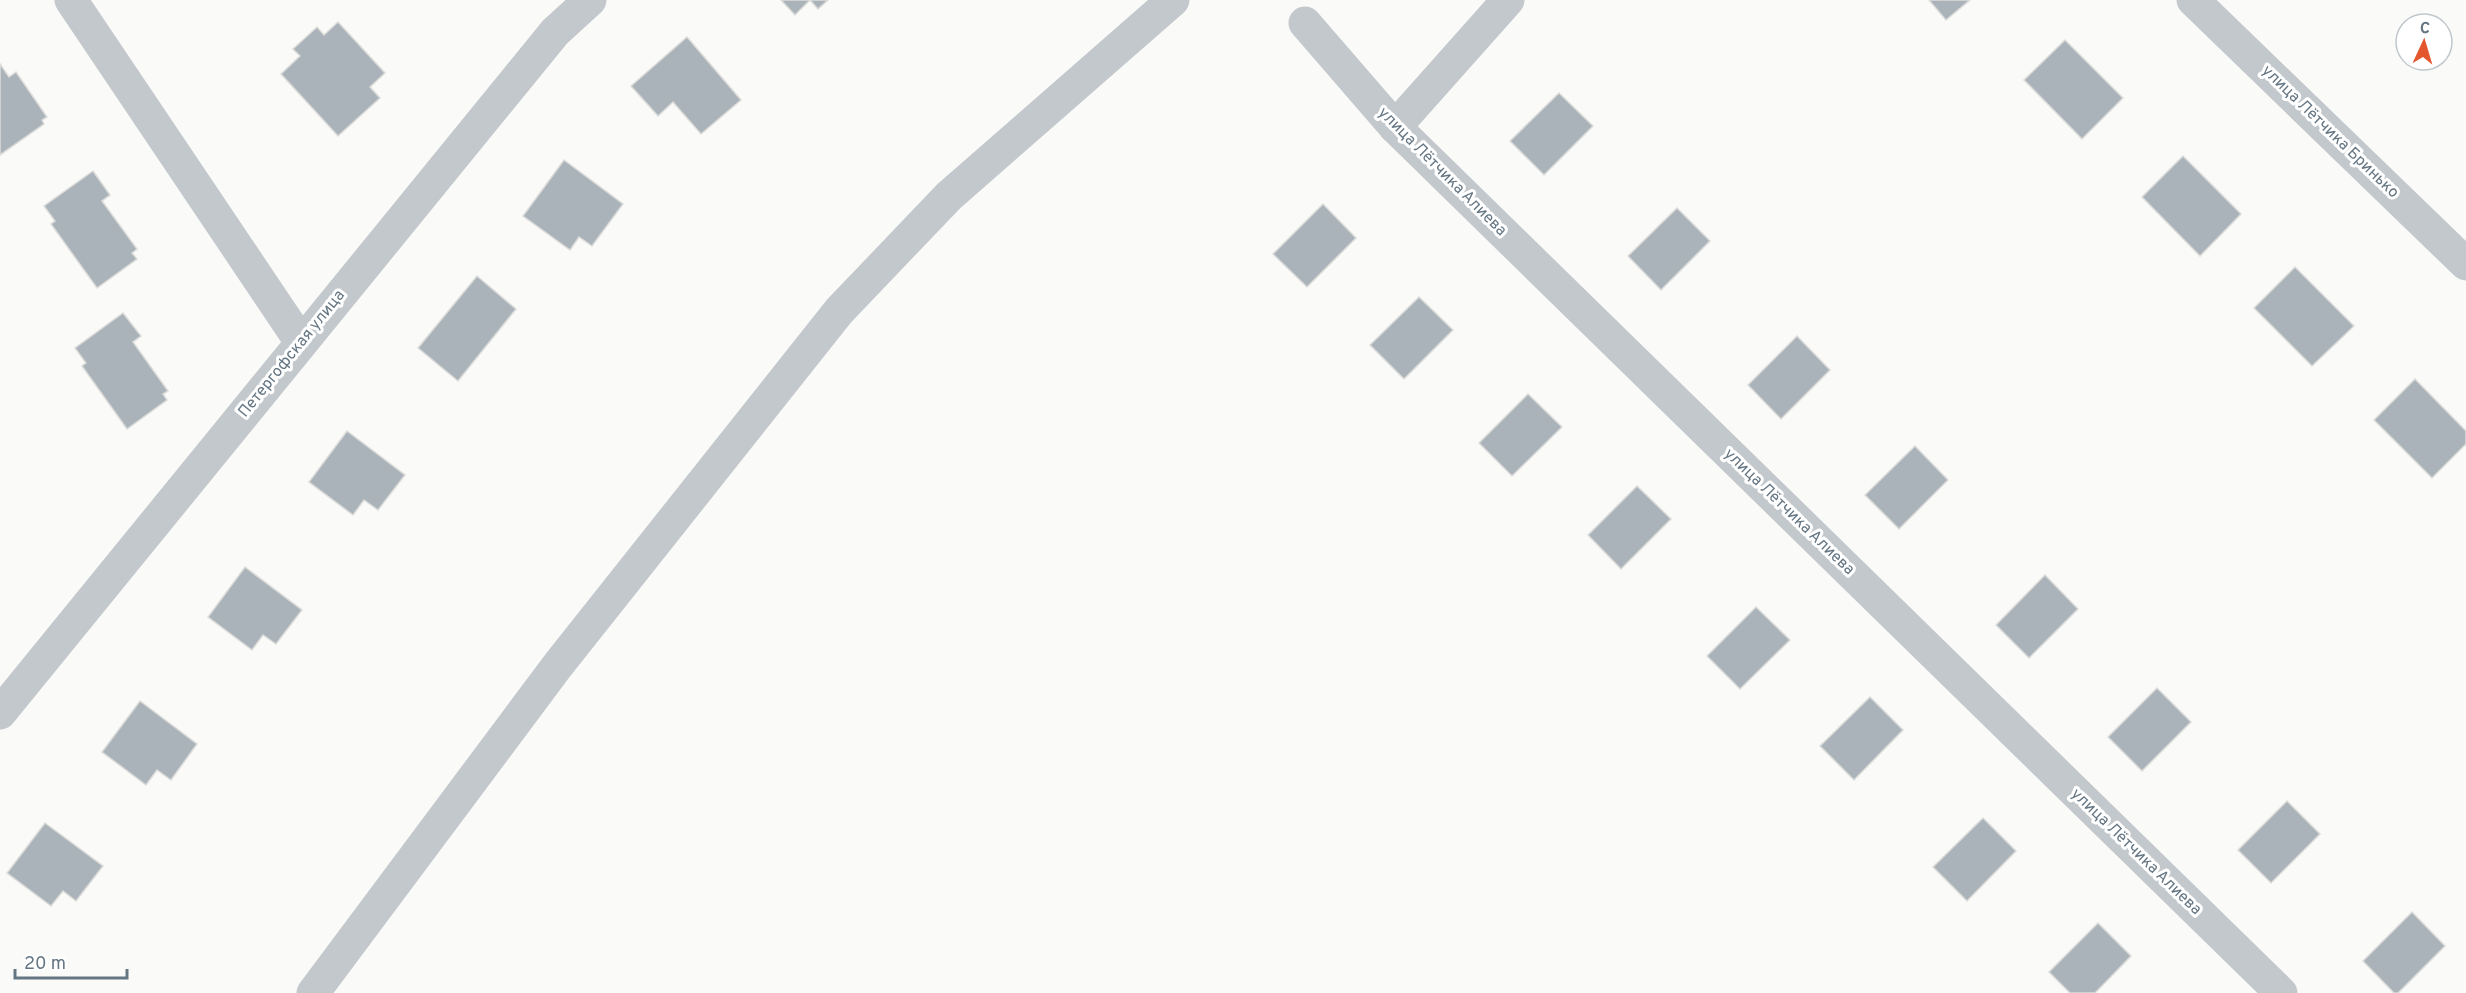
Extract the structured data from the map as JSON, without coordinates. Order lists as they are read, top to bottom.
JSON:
{
  "streets": {
    "street": ["улица Лётчика Бринько", "улица Лётчика Алиева", "Петергофская улица"]
  },
  "scale_bar": "20 m",
  "north": "top"
}
